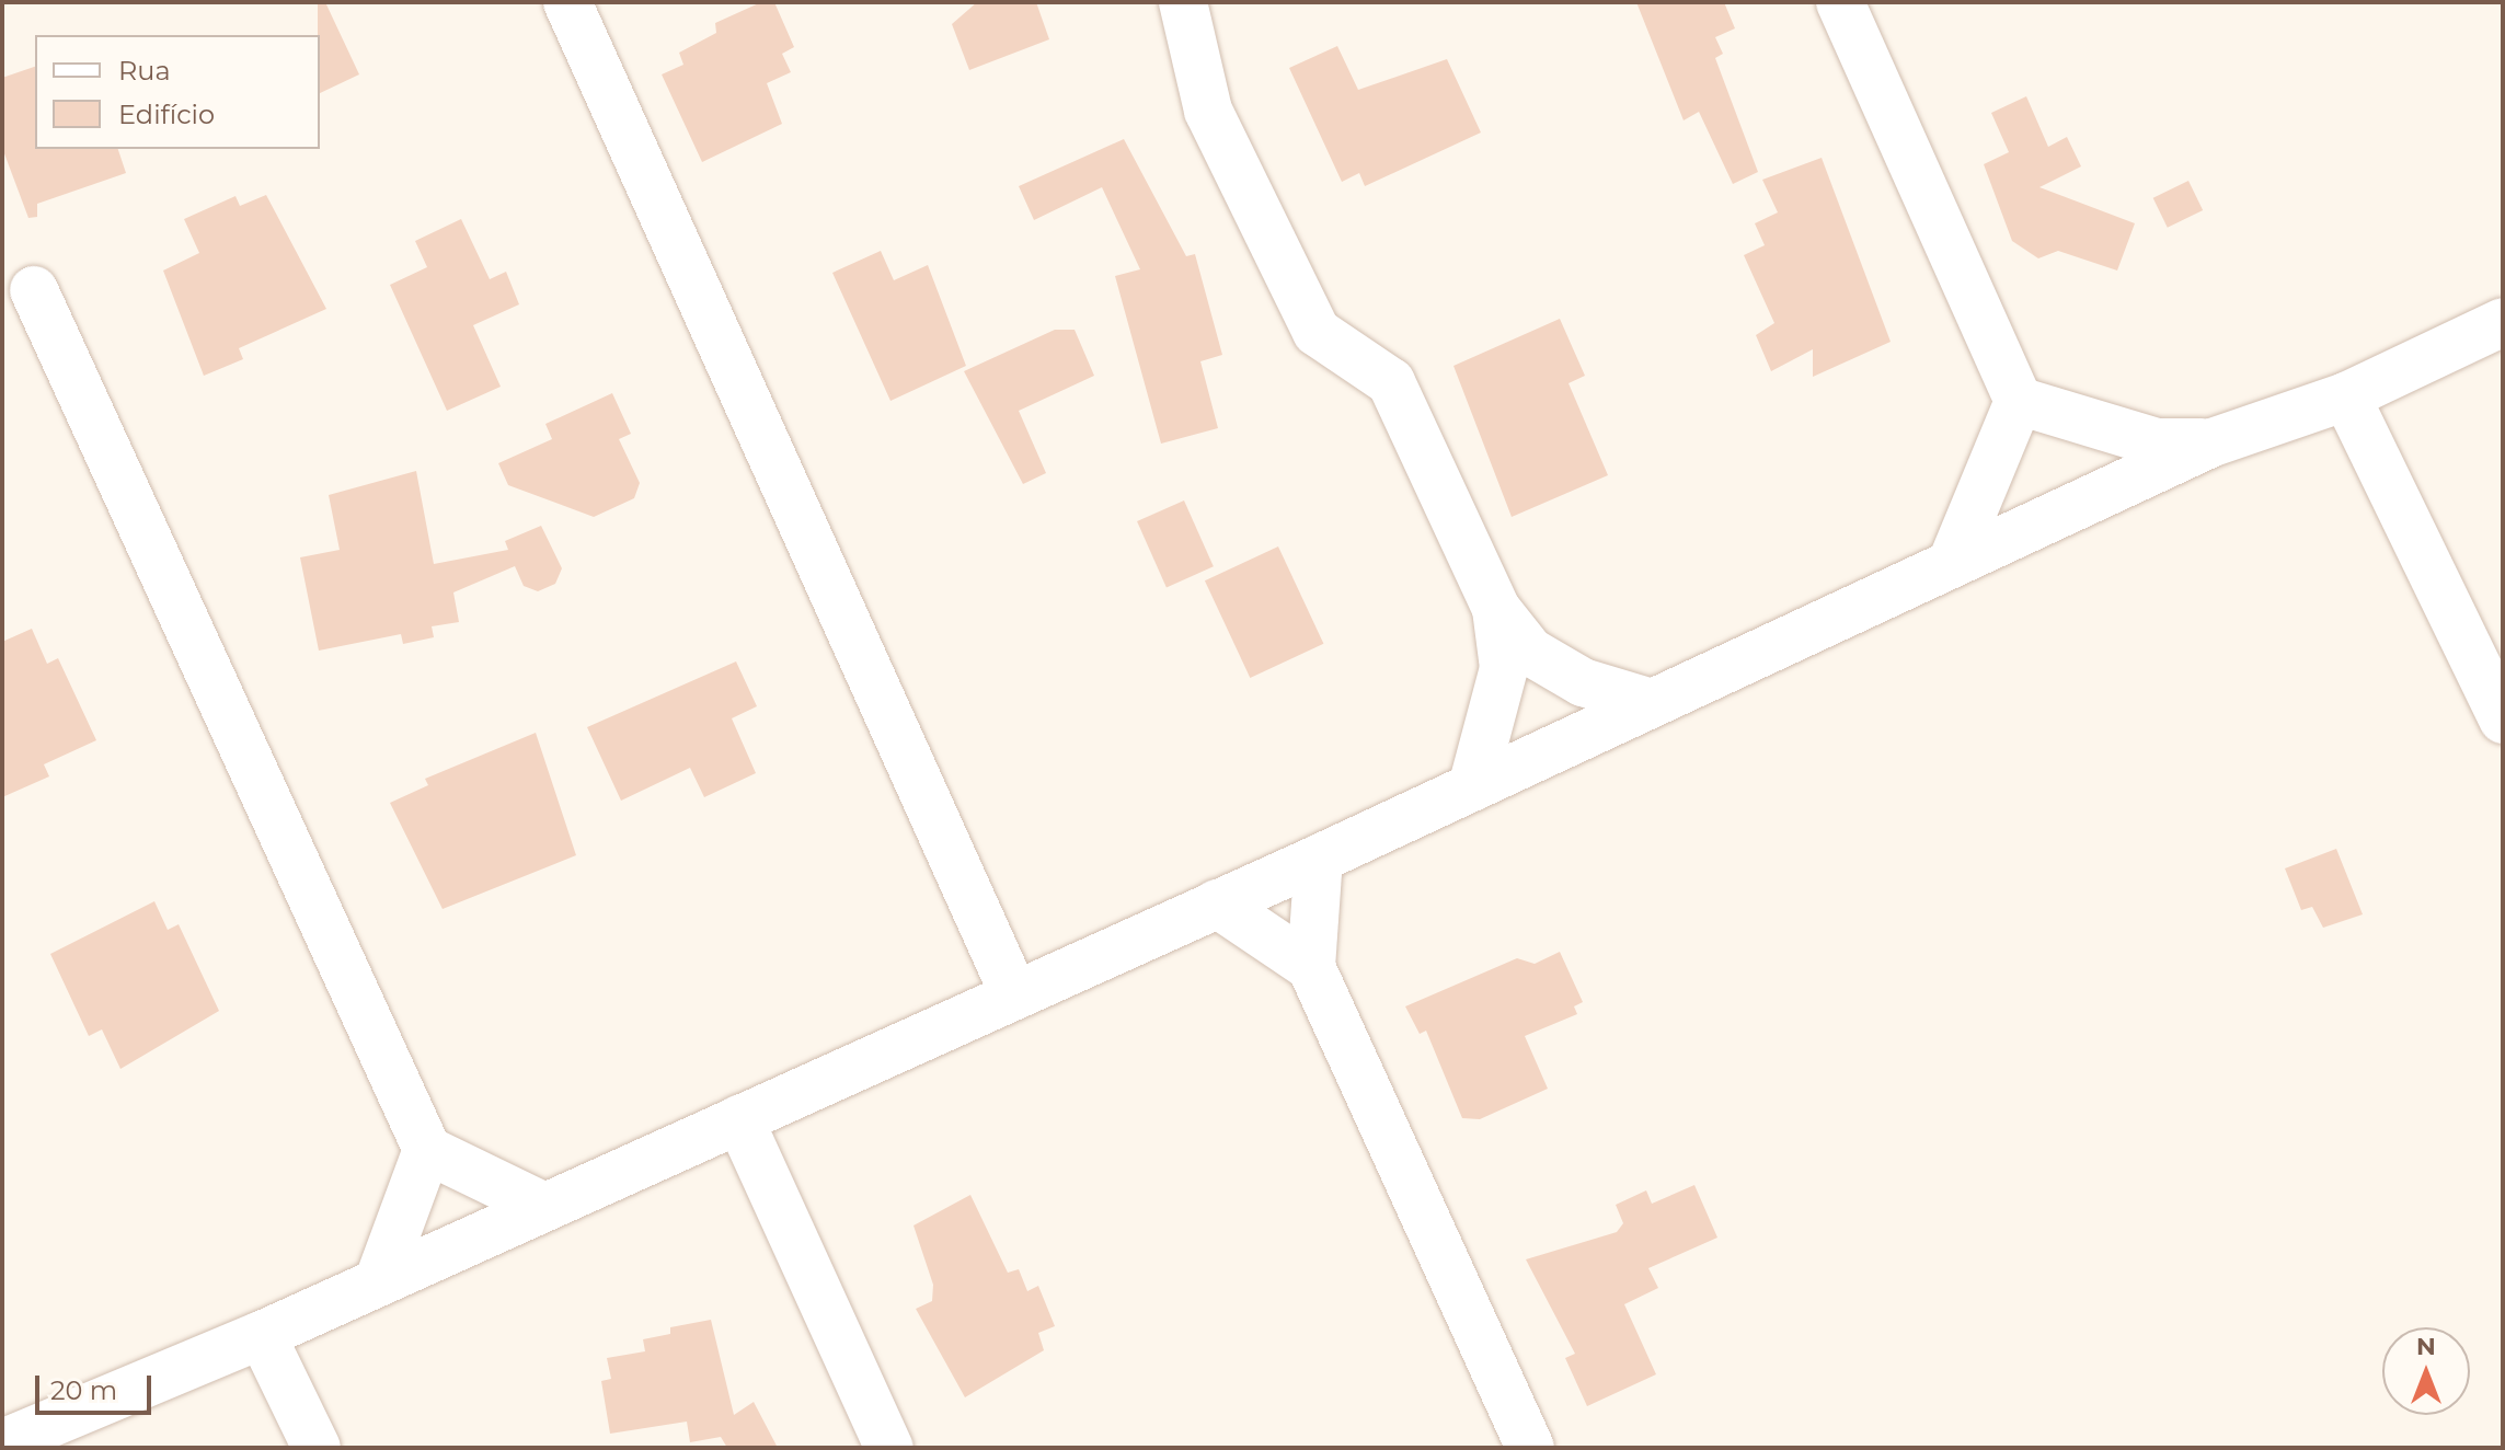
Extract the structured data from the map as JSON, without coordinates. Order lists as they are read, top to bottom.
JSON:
{
  "legend": ["Rua", "Edifício"],
  "scale_bar": "20 m",
  "north": "top"
}
